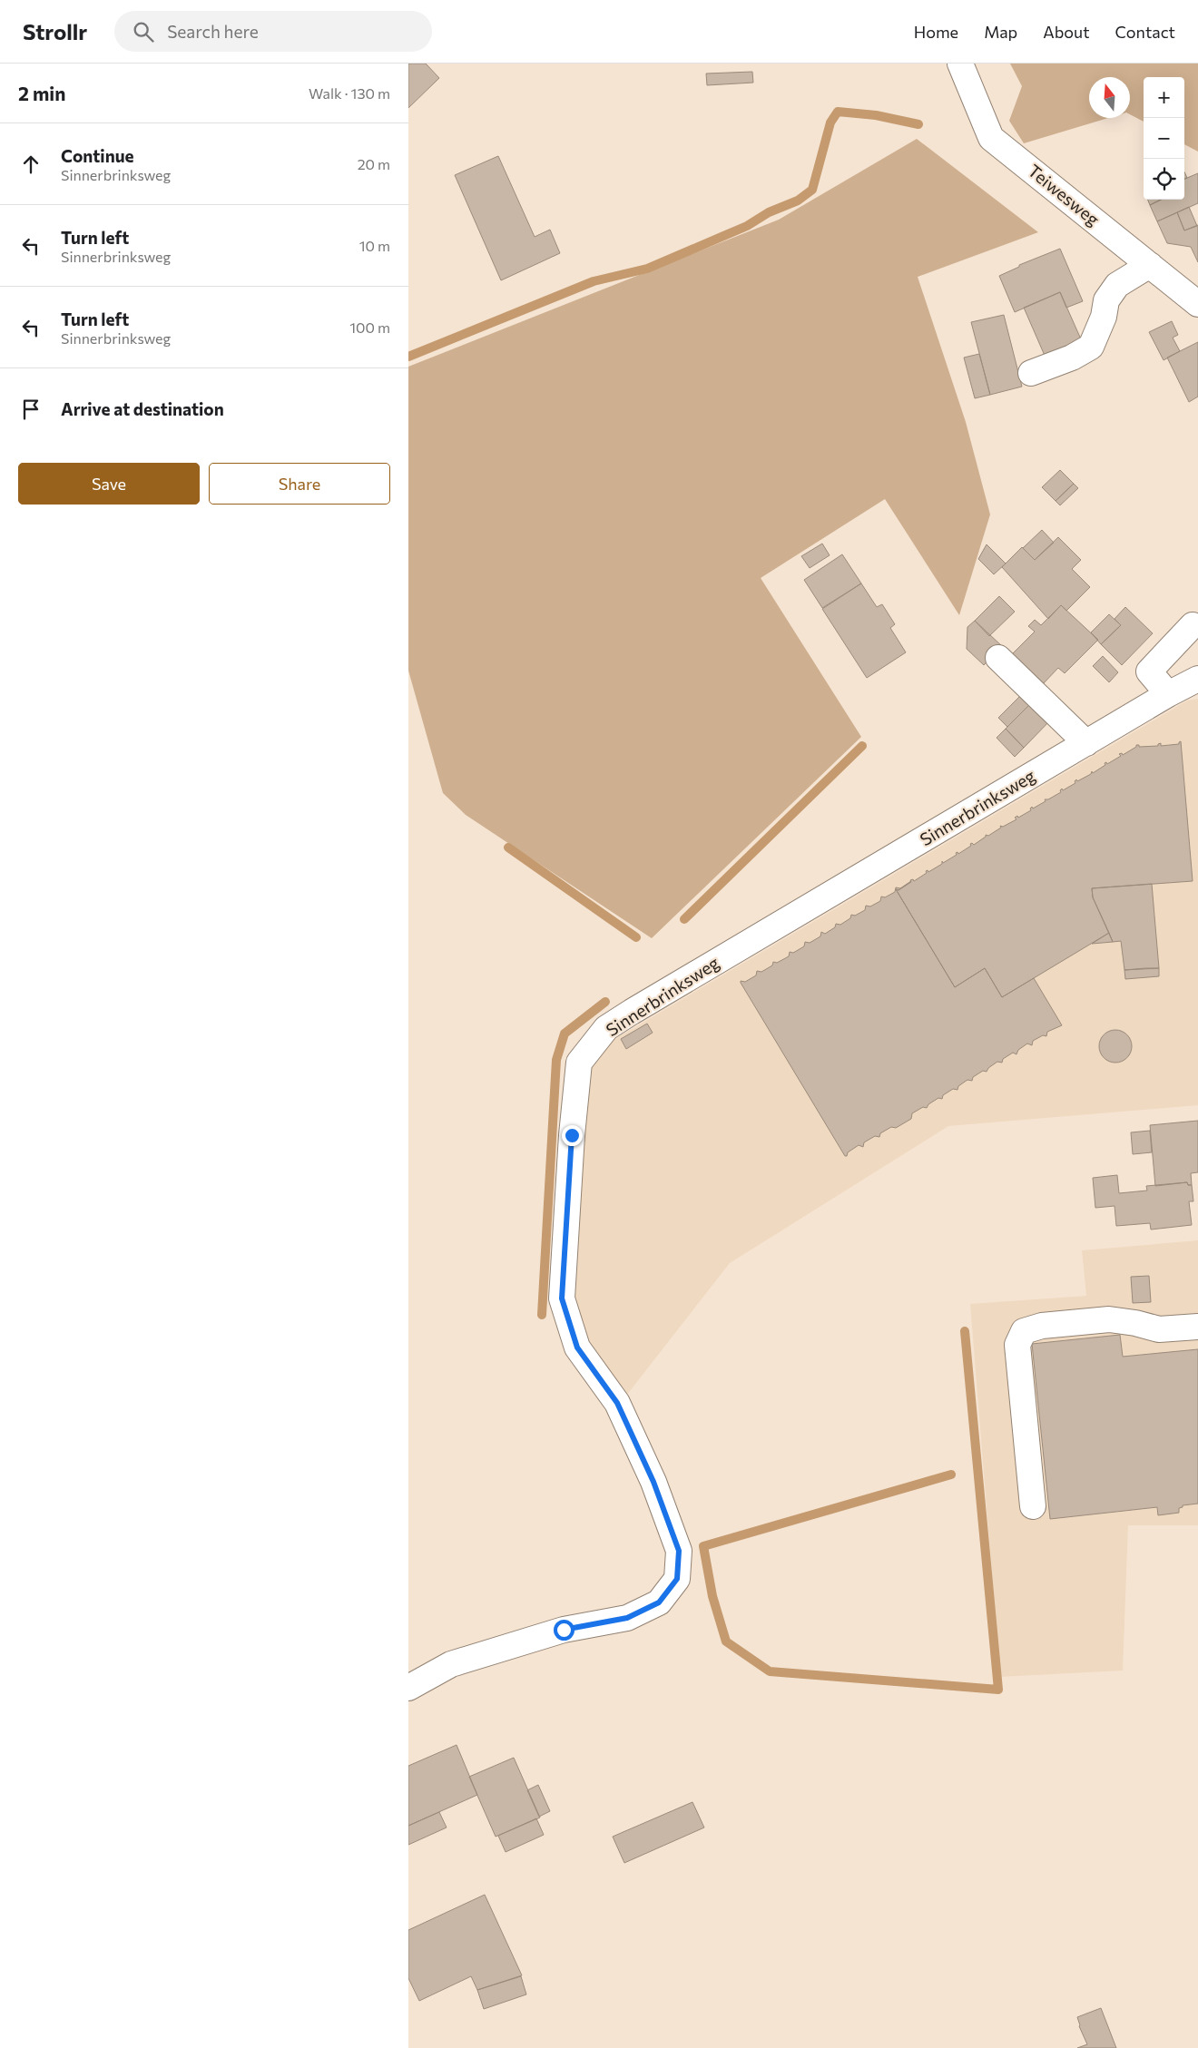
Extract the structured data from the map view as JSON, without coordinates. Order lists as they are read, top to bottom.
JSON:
{
  "streets": {
    "street": ["Teiwesweg", "Sinnerbrinksweg"]
  },
  "north": "top",
  "page": {
    "header": "Strollr",
    "search": "Search here",
    "nav": [
      "Home",
      "Map",
      "About",
      "Contact"
    ],
    "heading": ["2 min", "Walk · 130 m"],
    "map_buttons": ["+", "−"],
    "list": [
      ["Continue", "Sinnerbrinksweg", "20 m"],
      ["Turn left", "Sinnerbrinksweg", "10 m"],
      ["Turn left", "Sinnerbrinksweg", "100 m"],
      "Arrive at destination"
    ],
    "buttons": ["Save", "Share"]
  }
}
